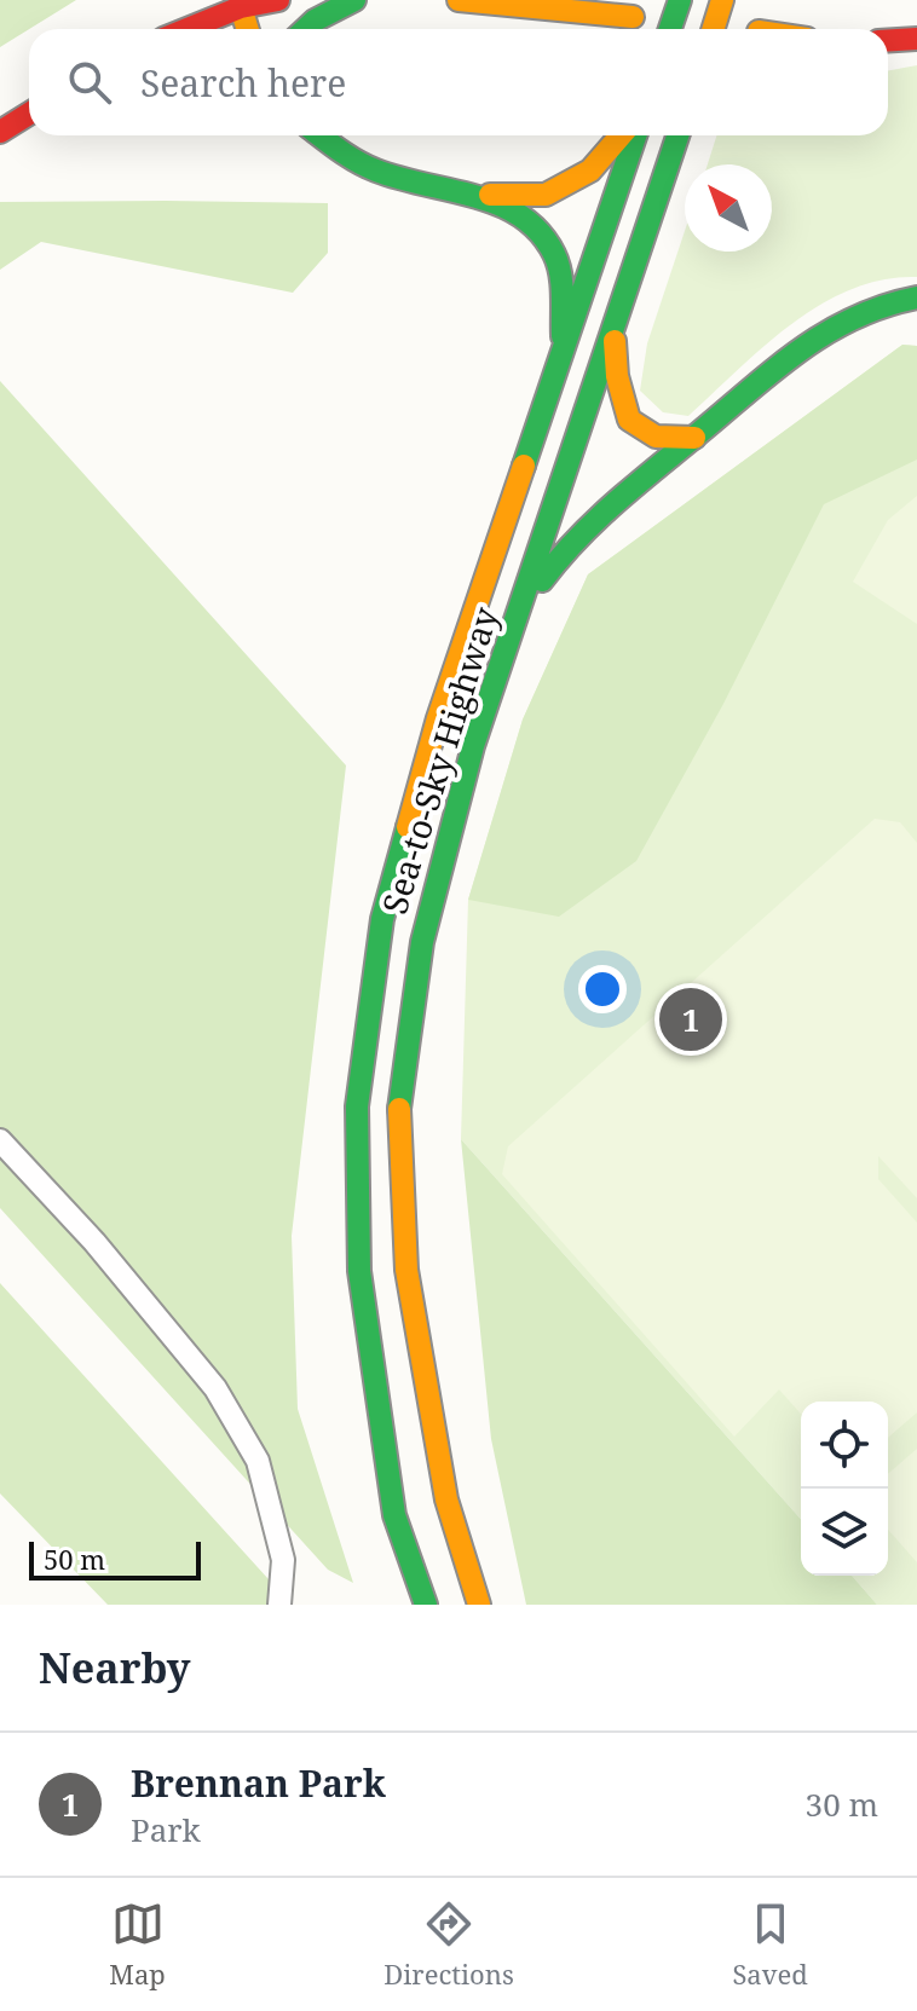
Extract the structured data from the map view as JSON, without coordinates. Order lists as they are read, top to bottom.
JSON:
{
  "streets": {
    "main road": ["Sea-to-Sky Highway"]
  },
  "scale_bar": "50 m",
  "north": "top left",
  "page": {
    "search": "Search here",
    "pins": "1",
    "scale": "50 m",
    "heading": "Nearby",
    "list": [
      {
        "mark": "1",
        "name": "Brennan Park",
        "note": "Park",
        "value": "30 m"
      }
    ],
    "nav": ["Map", "Directions", "Saved"]
  }
}
